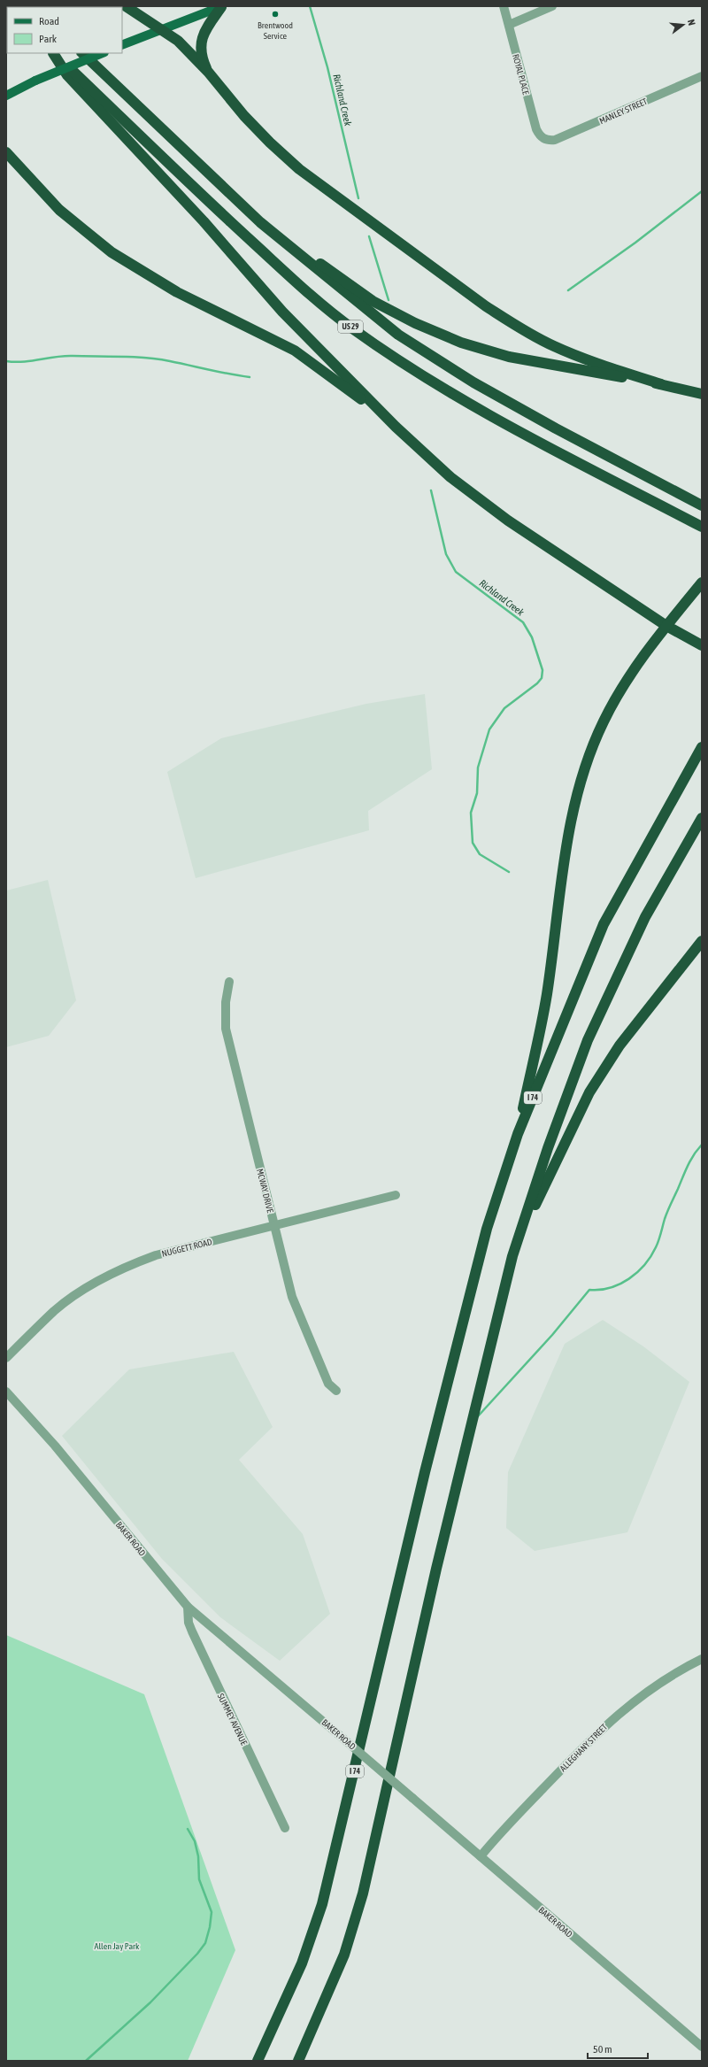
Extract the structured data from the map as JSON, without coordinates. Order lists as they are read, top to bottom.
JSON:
{
  "streets": {
    "highway": ["US 29", "I 74"],
    "street": [
      "ROYAL PLACE",
      "MANLEY STREET",
      "MCWAY DRIVE",
      "NUGGETT ROAD",
      "BAKER ROAD",
      "SUMMEY AVENUE",
      "ALLEGHANY STREET"
    ]
  },
  "crossings": [
    ["ROYAL PLACE", "MANLEY STREET"],
    ["MCWAY DRIVE", "NUGGETT ROAD"],
    ["BAKER ROAD", "SUMMEY AVENUE"],
    ["BAKER ROAD", "ALLEGHANY STREET"]
  ],
  "water": ["Richland Creek"],
  "parks": ["Allen Jay Park"],
  "places": ["Brentwood Service"],
  "legend": ["Road", "Park"],
  "scale_bar": "50 m",
  "north": "right"
}
